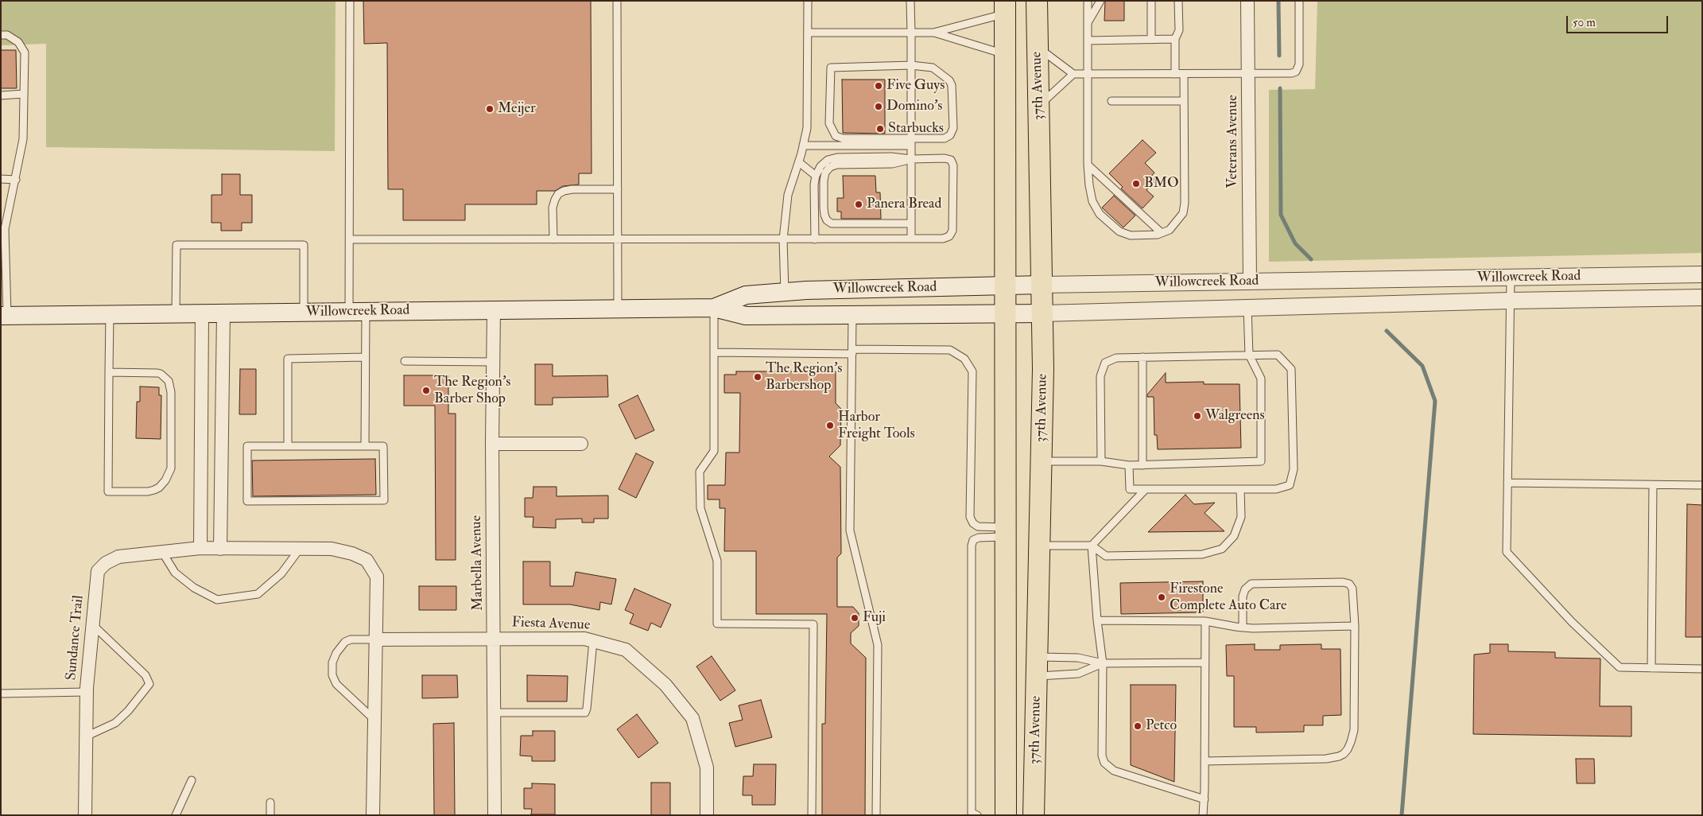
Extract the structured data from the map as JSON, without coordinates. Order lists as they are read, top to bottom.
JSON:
{
  "streets": {
    "main road": ["37th Avenue", "Willowcreek Road"],
    "street": [
      "Veterans Avenue",
      "Marbella Avenue",
      "Fiesta Avenue",
      "Sundance Trail"
    ]
  },
  "crossings": [
    ["37th Avenue", "Willowcreek Road"],
    ["Veterans Avenue", "Willowcreek Road"],
    ["Willowcreek Road", "Marbella Avenue"],
    ["Marbella Avenue", "Fiesta Avenue"]
  ],
  "places": [
    "Five Guys",
    "Domino's",
    "Meijer",
    "Starbucks",
    "BMO",
    "Panera Bread",
    "The Region's Barbershop",
    "The Region’s Barber Shop",
    "Walgreens",
    "Harbor Freight Tools",
    "Firestone Complete Auto Care",
    "Fuji",
    "Petco"
  ],
  "scale_bar": "50 m"
}
